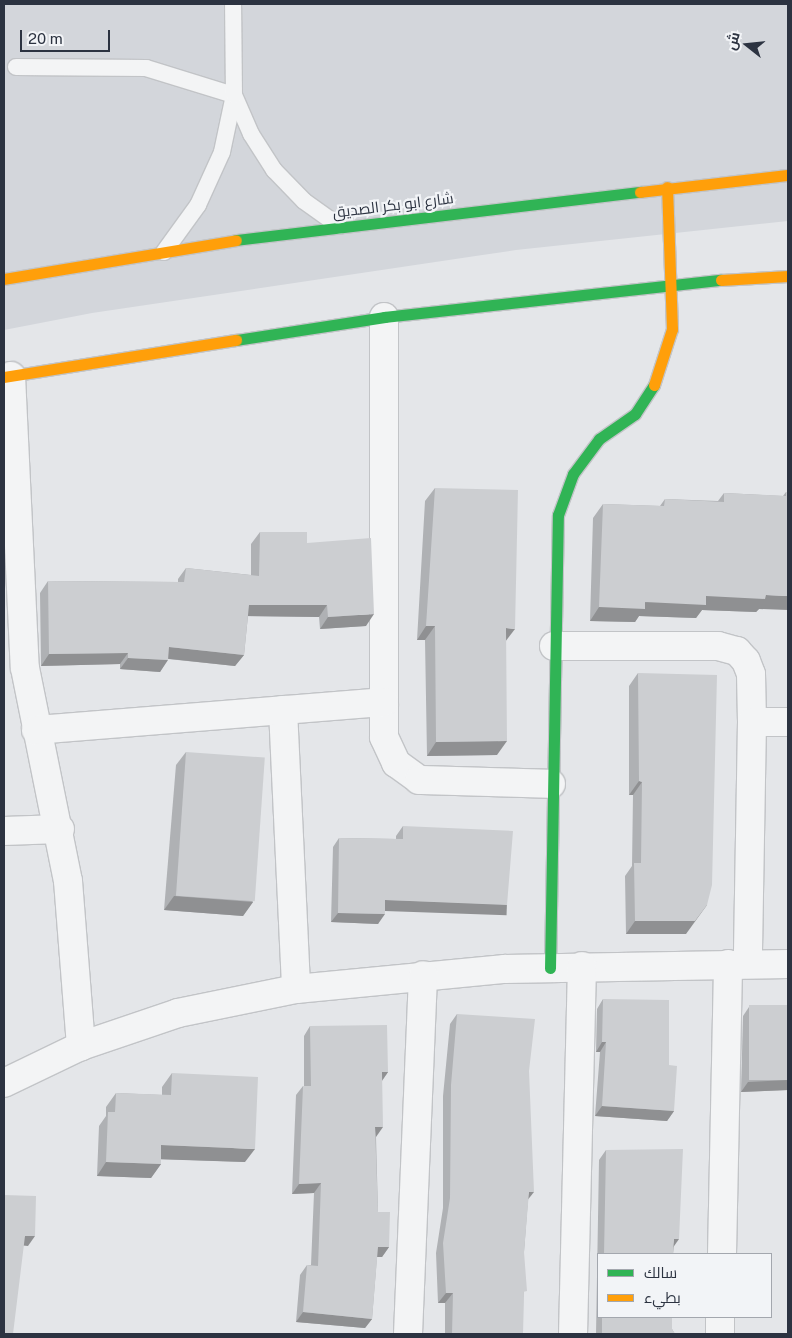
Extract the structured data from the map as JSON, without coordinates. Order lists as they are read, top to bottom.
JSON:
{
  "streets": {
    "main road": ["شارع ابو بكر الصديق"]
  },
  "legend": ["سالك", "بطيء"],
  "scale_bar": "20 m",
  "north": "left"
}
